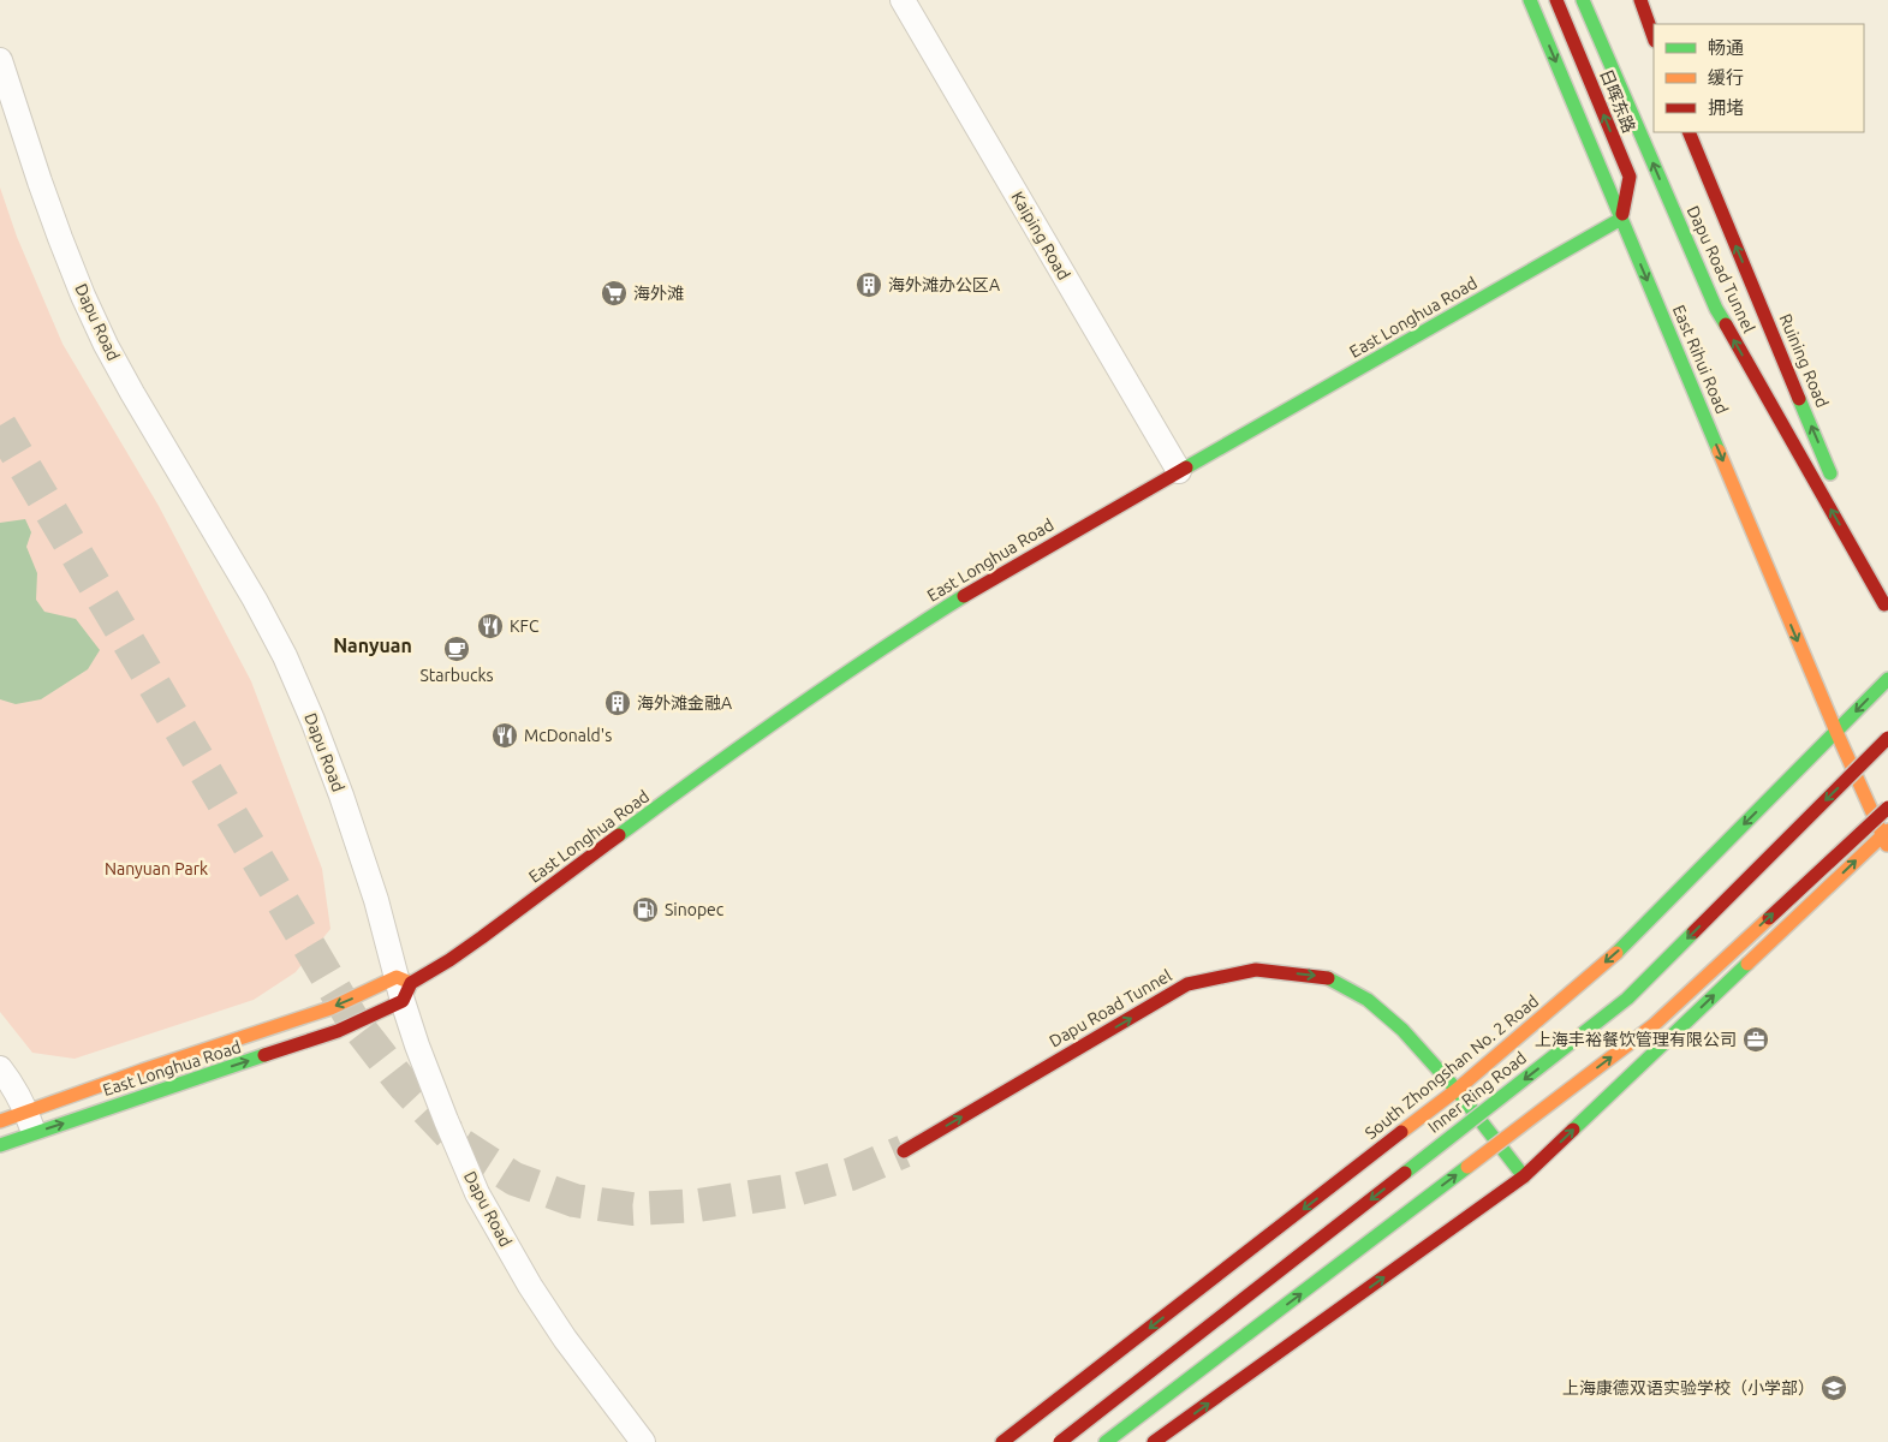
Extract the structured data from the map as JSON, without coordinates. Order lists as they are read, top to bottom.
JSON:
{
  "streets": {
    "main road": [
      "日晖东路",
      "Dapu Road Tunnel",
      "East Longhua Road",
      "East Rihui Road",
      "Ruining Road",
      "South Zhongshan No. 2 Road",
      "Inner Ring Road"
    ],
    "street": ["Kaiping Road", "Dapu Road"]
  },
  "crossings": [
    ["日晖东路", "East Longhua Road"],
    ["日晖东路", "East Rihui Road"],
    ["Kaiping Road", "East Longhua Road"],
    ["Dapu Road Tunnel", "South Zhongshan No. 2 Road"],
    ["East Longhua Road", "Dapu Road"],
    ["East Longhua Road", "East Rihui Road"],
    ["East Rihui Road", "South Zhongshan No. 2 Road"]
  ],
  "one_way": ["日晖东路", "East Rihui Road", "Ruining Road"],
  "districts": ["Nanyuan"],
  "parks": ["Nanyuan Park"],
  "places": {
    "building": ["海外滩办公区A", "海外滩金融A"],
    "supermarket": ["海外滩"],
    "restaurant": ["KFC", "McDonald's"],
    "cafe": ["Starbucks"],
    "fuel station": ["Sinopec"],
    "office": ["上海丰裕餐饮管理有限公司"],
    "school or university": ["上海康德双语实验学校（小学部）"]
  },
  "legend": ["畅通", "缓行", "拥堵"]
}
